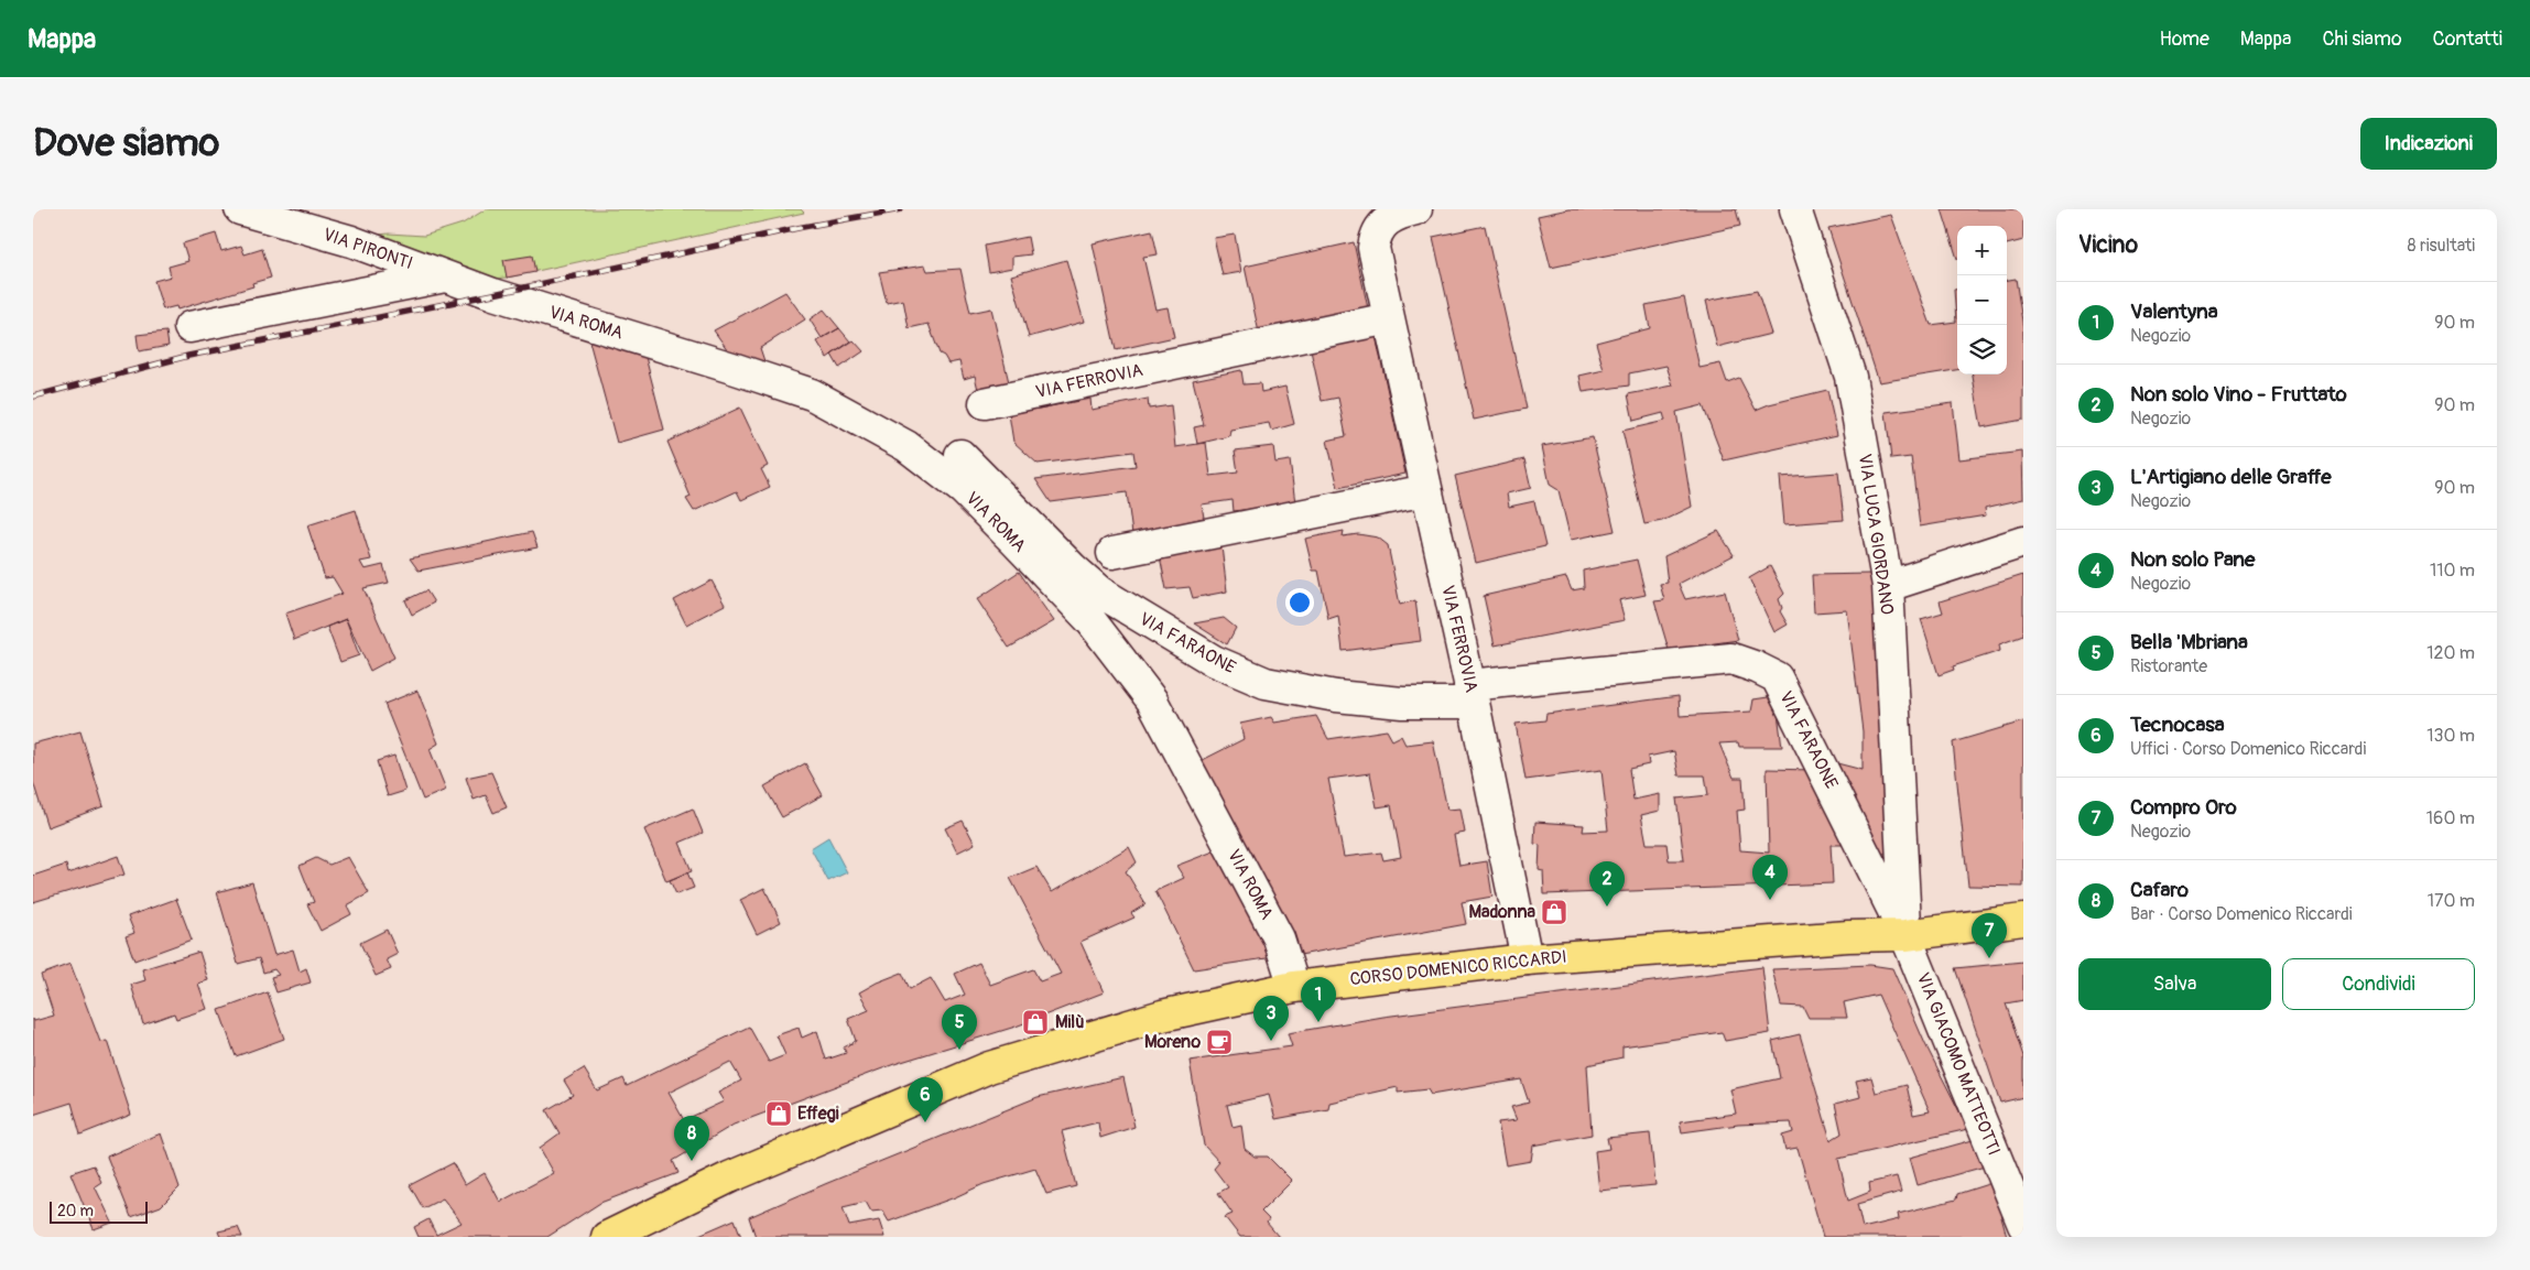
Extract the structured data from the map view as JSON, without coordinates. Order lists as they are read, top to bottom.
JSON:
{
  "streets": {
    "main road": ["CORSO DOMENICO RICCARDI"],
    "street": [
      "VIA PIRONTI",
      "VIA ROMA",
      "VIA FERROVIA",
      "VIA LUCA GIORDANO",
      "VIA FARAONE",
      "VIA GIACOMO MATTEOTTI"
    ]
  },
  "crossings": [
    ["VIA PIRONTI", "VIA ROMA"],
    ["VIA ROMA", "CORSO DOMENICO RICCARDI"],
    ["VIA FERROVIA", "VIA FARAONE"],
    ["VIA FERROVIA", "CORSO DOMENICO RICCARDI"],
    ["VIA LUCA GIORDANO", "VIA FARAONE"],
    ["VIA LUCA GIORDANO", "CORSO DOMENICO RICCARDI"],
    ["VIA LUCA GIORDANO", "VIA GIACOMO MATTEOTTI"],
    ["VIA FARAONE", "CORSO DOMENICO RICCARDI"],
    ["VIA FARAONE", "VIA GIACOMO MATTEOTTI"],
    ["CORSO DOMENICO RICCARDI", "VIA GIACOMO MATTEOTTI"]
  ],
  "places": {
    "shop": ["Madonna", "Milù", "Effegi"],
    "cafe": ["Moreno"]
  },
  "scale_bar": "20 m",
  "page": {
    "header": "Mappa",
    "nav": [
      "Home",
      "Mappa",
      "Chi siamo",
      "Contatti"
    ],
    "buttons": [
      "Indicazioni",
      ["Salva", "Condividi"]
    ],
    "title": "Dove siamo",
    "heading": ["Vicino", "8 risultati"],
    "map_buttons": ["+", "−"],
    "list": [
      {
        "mark": "1",
        "name": "Valentyna",
        "note": "Negozio",
        "value": "90 m"
      },
      {
        "mark": "2",
        "name": "Non solo Vino - Fruttato",
        "note": "Negozio",
        "value": "90 m"
      },
      {
        "mark": "3",
        "name": "L'Artigiano delle Graffe",
        "note": "Negozio",
        "value": "90 m"
      },
      {
        "mark": "4",
        "name": "Non solo Pane",
        "note": "Negozio",
        "value": "110 m"
      },
      {
        "mark": "5",
        "name": "Bella 'Mbriana",
        "note": "Ristorante",
        "value": "120 m"
      },
      {
        "mark": "6",
        "name": "Tecnocasa",
        "note": "Uffici · Corso Domenico Riccardi",
        "value": "130 m"
      },
      {
        "mark": "7",
        "name": "Compro Oro",
        "note": "Negozio",
        "value": "160 m"
      },
      {
        "mark": "8",
        "name": "Cafaro",
        "note": "Bar · Corso Domenico Riccardi",
        "value": "170 m"
      }
    ],
    "pins": [
      "4",
      "2",
      "7",
      "1",
      "3",
      "5",
      "6",
      "8"
    ],
    "scale": "20 m"
  }
}
